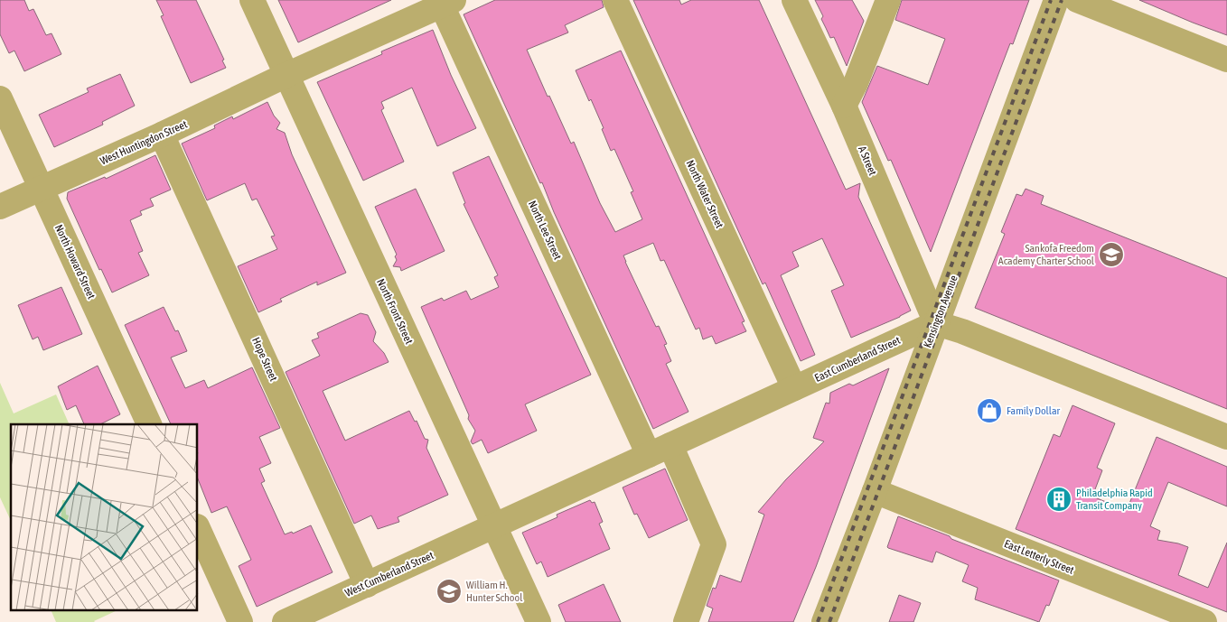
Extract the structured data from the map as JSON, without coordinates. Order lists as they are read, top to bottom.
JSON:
{
  "streets": {
    "street": [
      "West Huntingdon Street",
      "A Street",
      "North Water Street",
      "North Lee Street",
      "North Howard Street",
      "North Front Street",
      "Kensington Avenue",
      "Hope Street",
      "East Cumberland Street",
      "East Letterly Street",
      "West Cumberland Street"
    ]
  },
  "crossings": [
    ["West Huntingdon Street", "North Lee Street"],
    ["West Huntingdon Street", "North Howard Street"],
    ["West Huntingdon Street", "North Front Street"],
    ["West Huntingdon Street", "Hope Street"],
    ["A Street", "Kensington Avenue"],
    ["A Street", "East Cumberland Street"],
    ["North Water Street", "East Cumberland Street"],
    ["North Lee Street", "East Cumberland Street"],
    ["North Front Street", "East Cumberland Street"],
    ["North Front Street", "West Cumberland Street"],
    ["Kensington Avenue", "East Cumberland Street"],
    ["Kensington Avenue", "East Letterly Street"],
    ["Hope Street", "West Cumberland Street"],
    ["East Cumberland Street", "West Cumberland Street"]
  ],
  "places": {
    "school or university": ["Sankofa Freedom Academy Charter School", "William H. Hunter School"],
    "shop": ["Family Dollar"],
    "building": ["Philadelphia Rapid Transit Company"]
  }
}
